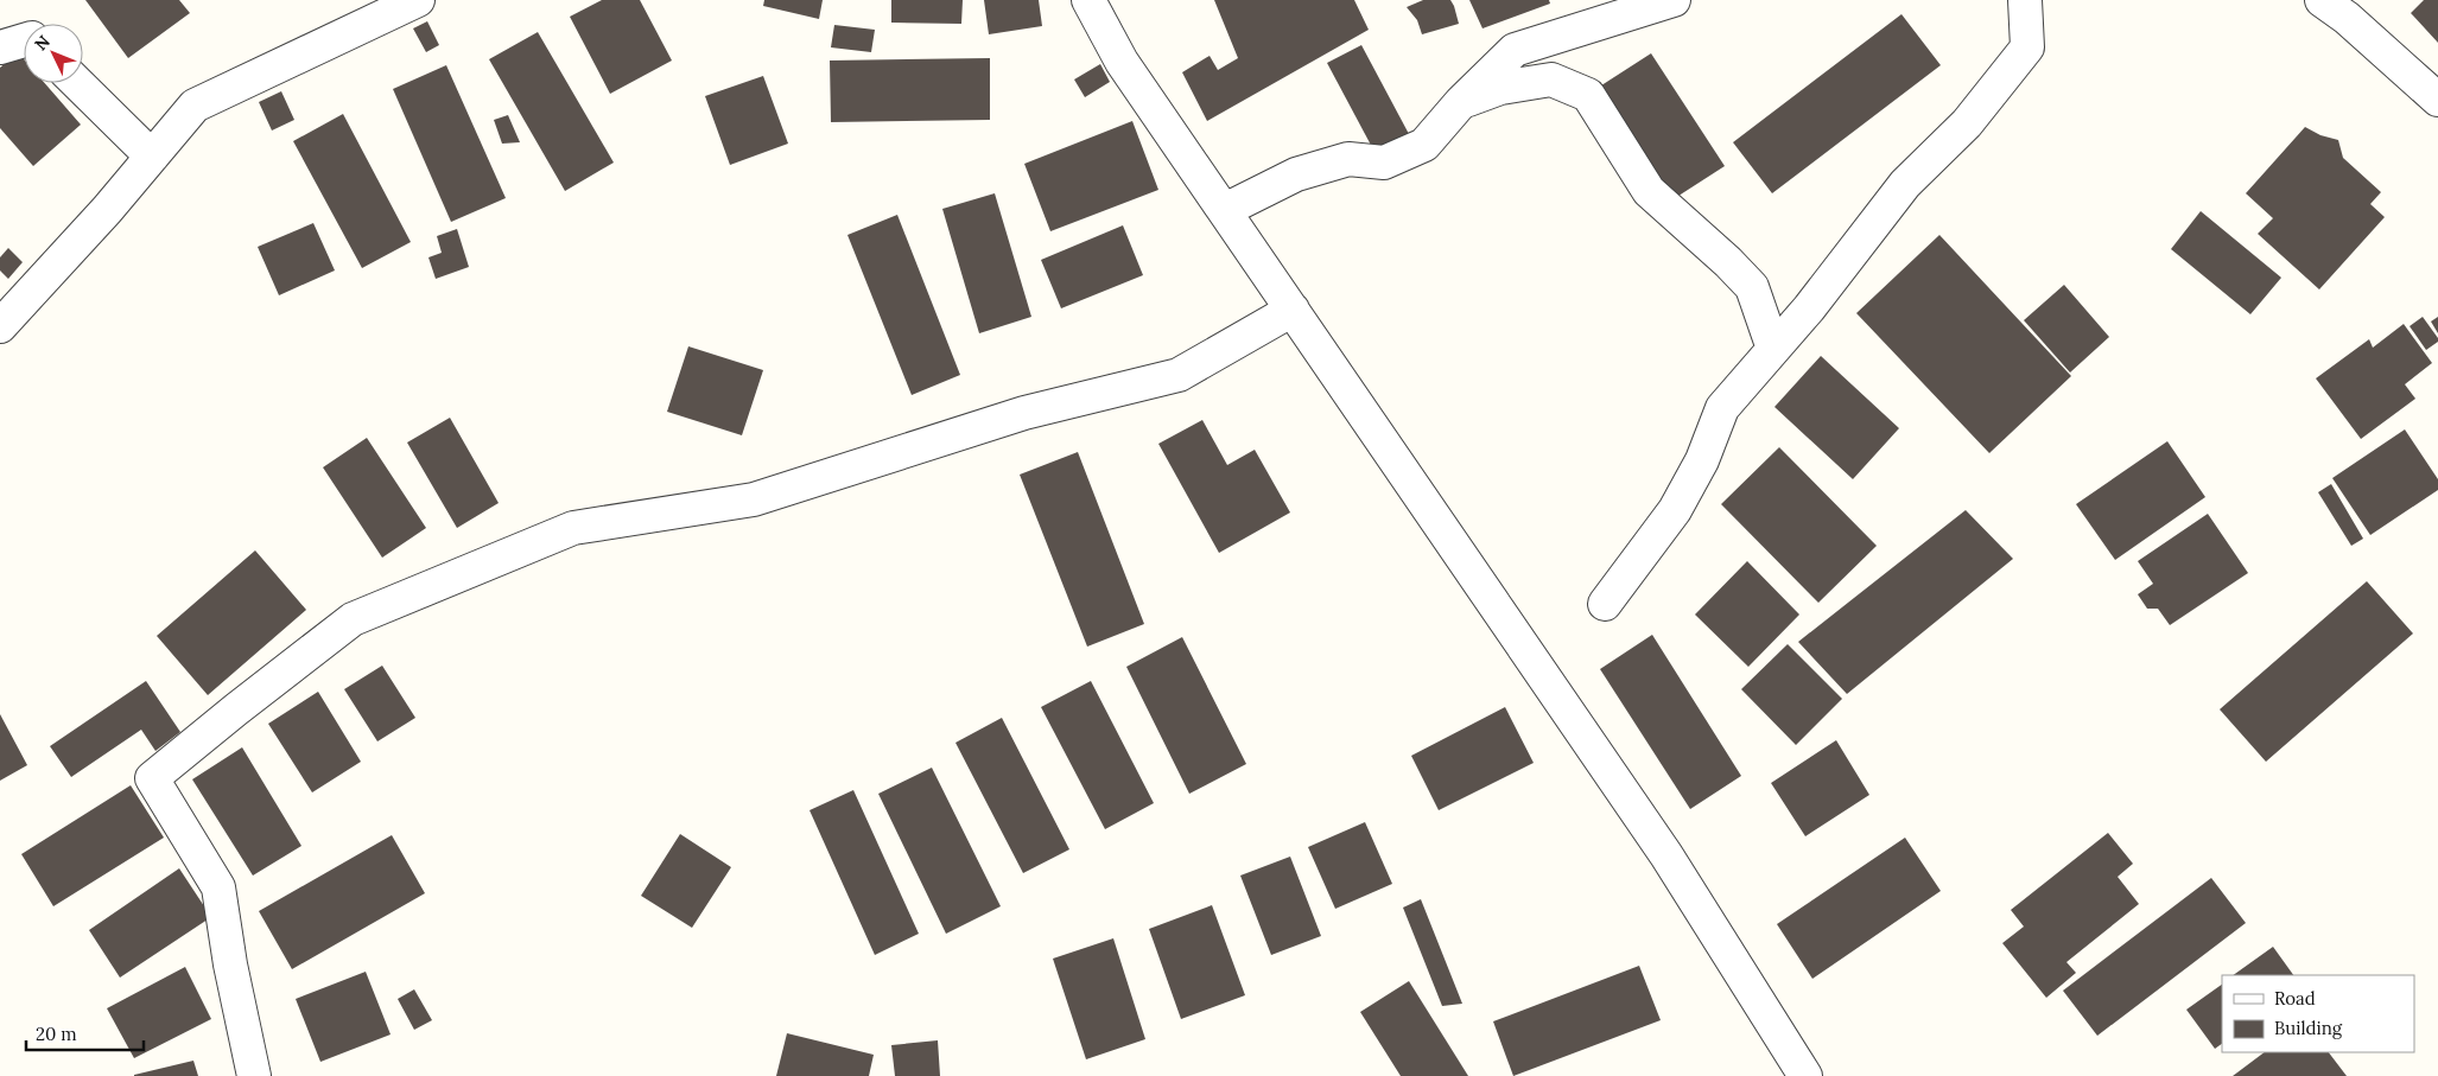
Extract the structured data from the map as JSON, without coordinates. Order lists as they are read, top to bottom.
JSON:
{
  "legend": ["Road", "Building"],
  "scale_bar": "20 m",
  "north": "top left"
}
